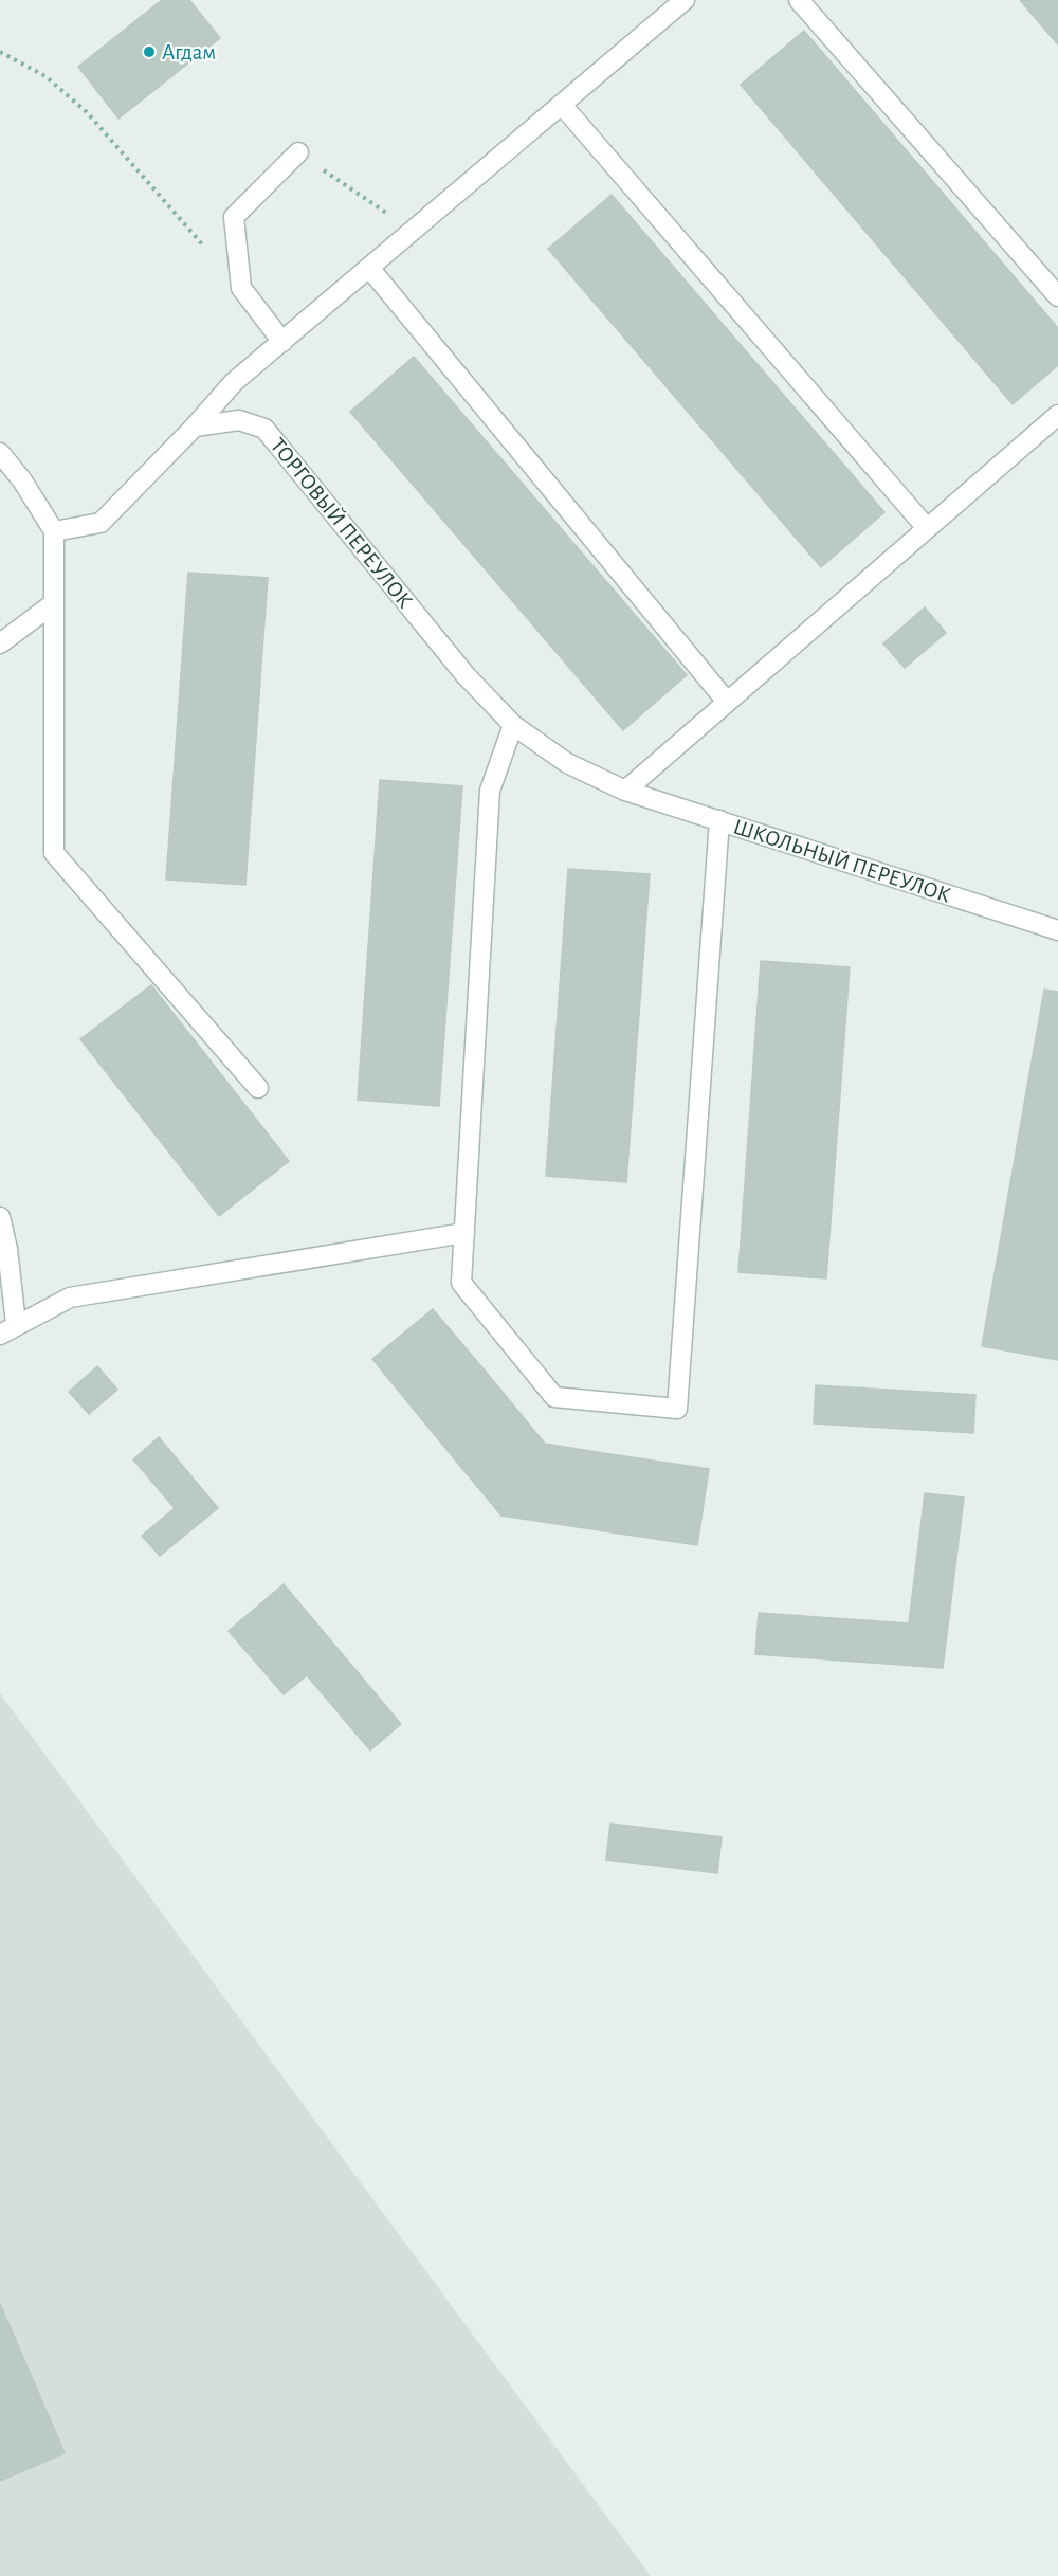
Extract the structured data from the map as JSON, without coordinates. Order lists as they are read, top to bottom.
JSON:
{
  "streets": {
    "street": ["ТОРГОВЫЙ ПЕРЕУЛОК", "ШКОЛЬНЫЙ ПЕРЕУЛОК"]
  },
  "crossings": [
    ["ТОРГОВЫЙ ПЕРЕУЛОК", "ШКОЛЬНЫЙ ПЕРЕУЛОК"]
  ],
  "places": ["Агдам"]
}
